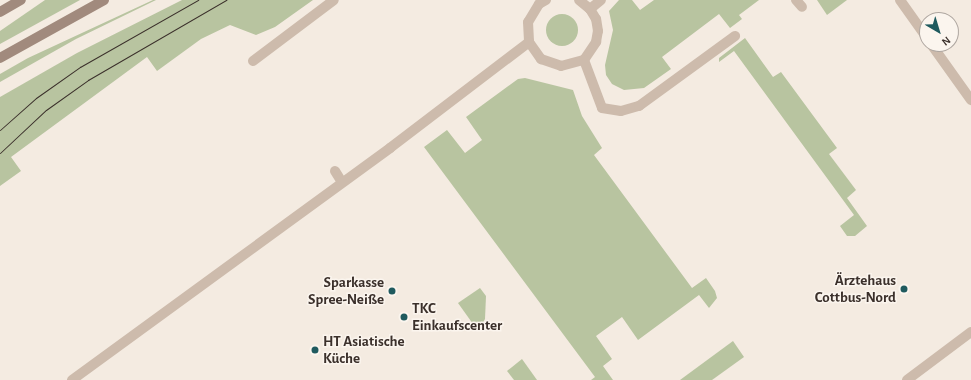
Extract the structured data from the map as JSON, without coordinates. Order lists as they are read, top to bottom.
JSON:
{
  "places": [
    "Ärztehaus Cottbus-Nord",
    "Sparkasse Spree-Neiße",
    "TKC Einkaufscenter",
    "HT Asiatische Küche"
  ],
  "north": "bottom right"
}
